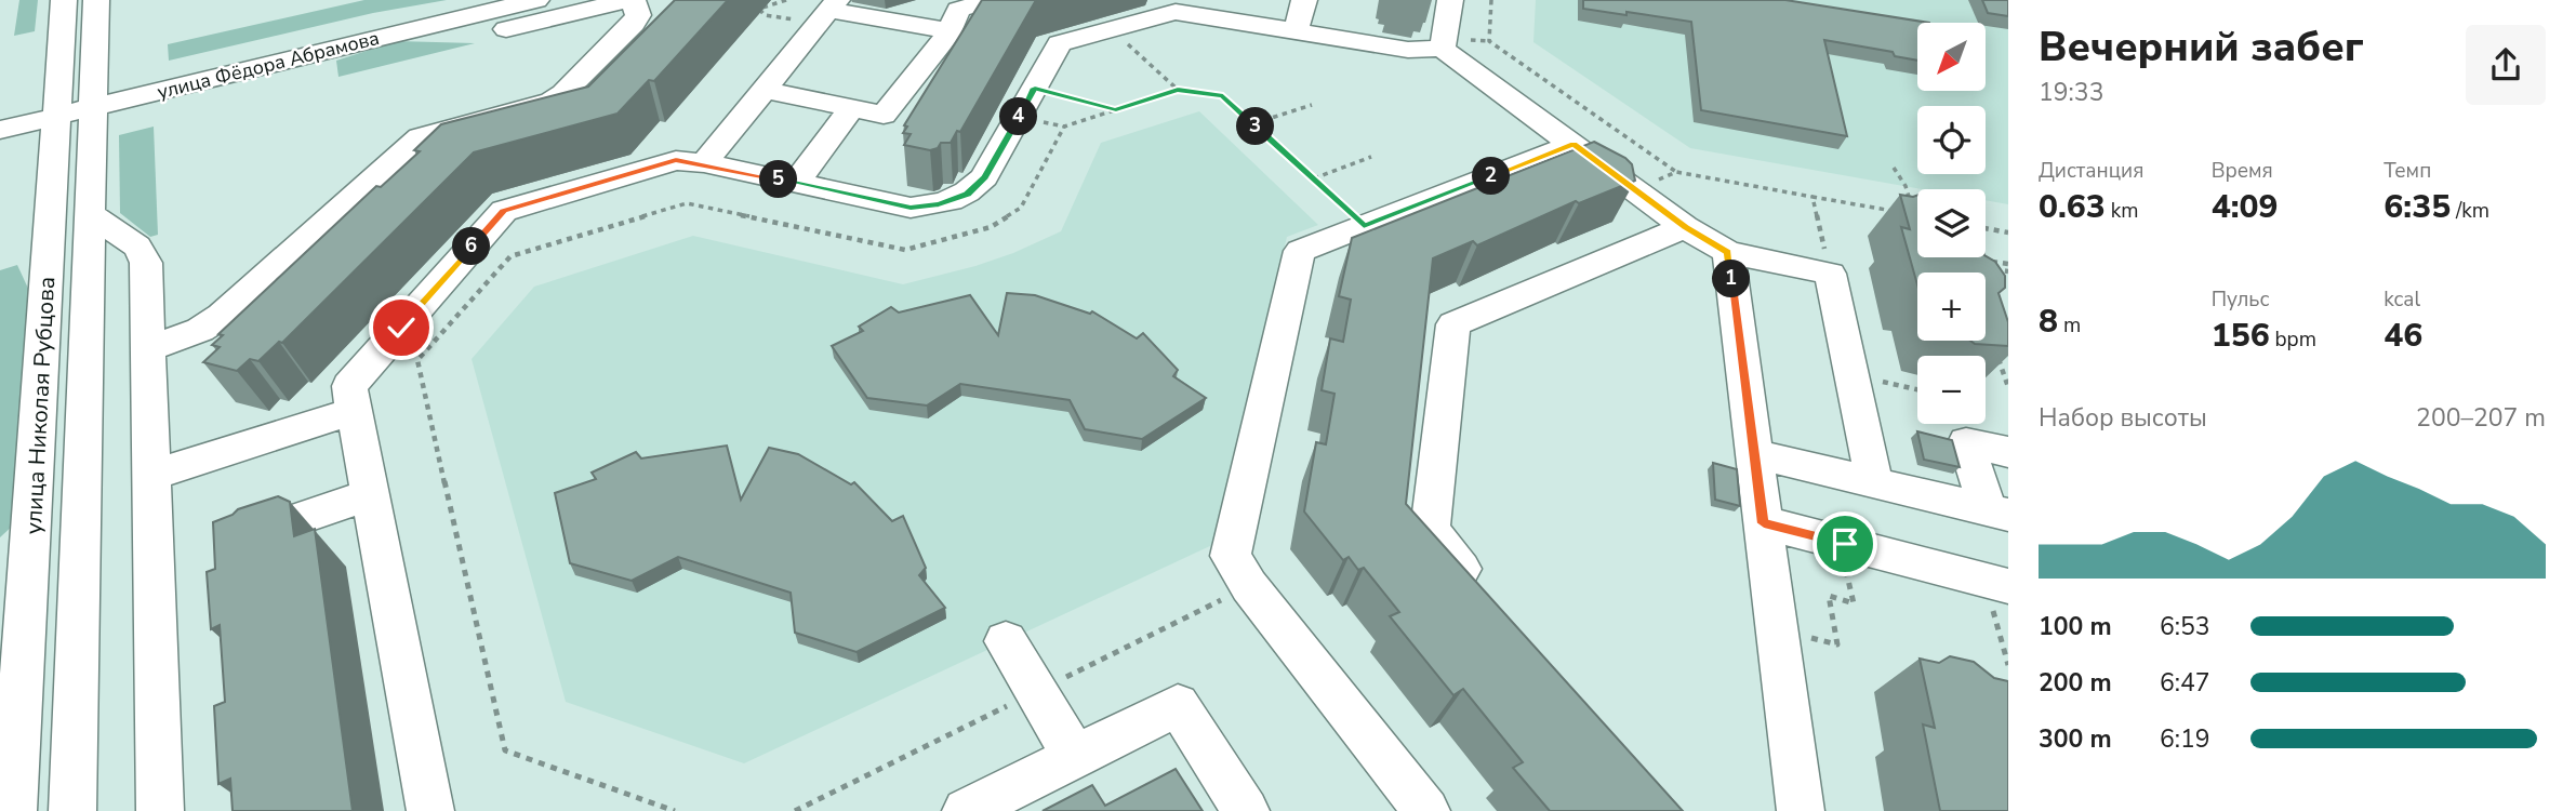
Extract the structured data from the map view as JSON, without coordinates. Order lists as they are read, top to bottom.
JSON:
{
  "streets": {
    "street": ["улица Фёдора Абрамова", "улица Николая Рубцова"]
  },
  "crossings": [
    ["улица Фёдора Абрамова", "улица Николая Рубцова"]
  ],
  "north": "bottom left",
  "page": {
    "heading": ["Вечерний забег", "19:33"],
    "map_buttons": ["+", "−"],
    "pins": [
      "4",
      "3",
      "2",
      "5",
      "6",
      "1"
    ],
    "stats": [
      ["Дистанция", "0.63 km"],
      ["Время", "4:09"],
      ["Темп", "6:35 /km"],
      ["8 m"],
      ["Пульс", "156 bpm"],
      ["kcal", "46"]
    ],
    "chart": ["Набор высоты", "200–207 m"],
    "list": [
      {
        "name": "100 m",
        "note": "6:53"
      },
      {
        "name": "200 m",
        "note": "6:47"
      },
      {
        "name": "300 m",
        "note": "6:19"
      }
    ]
  }
}
